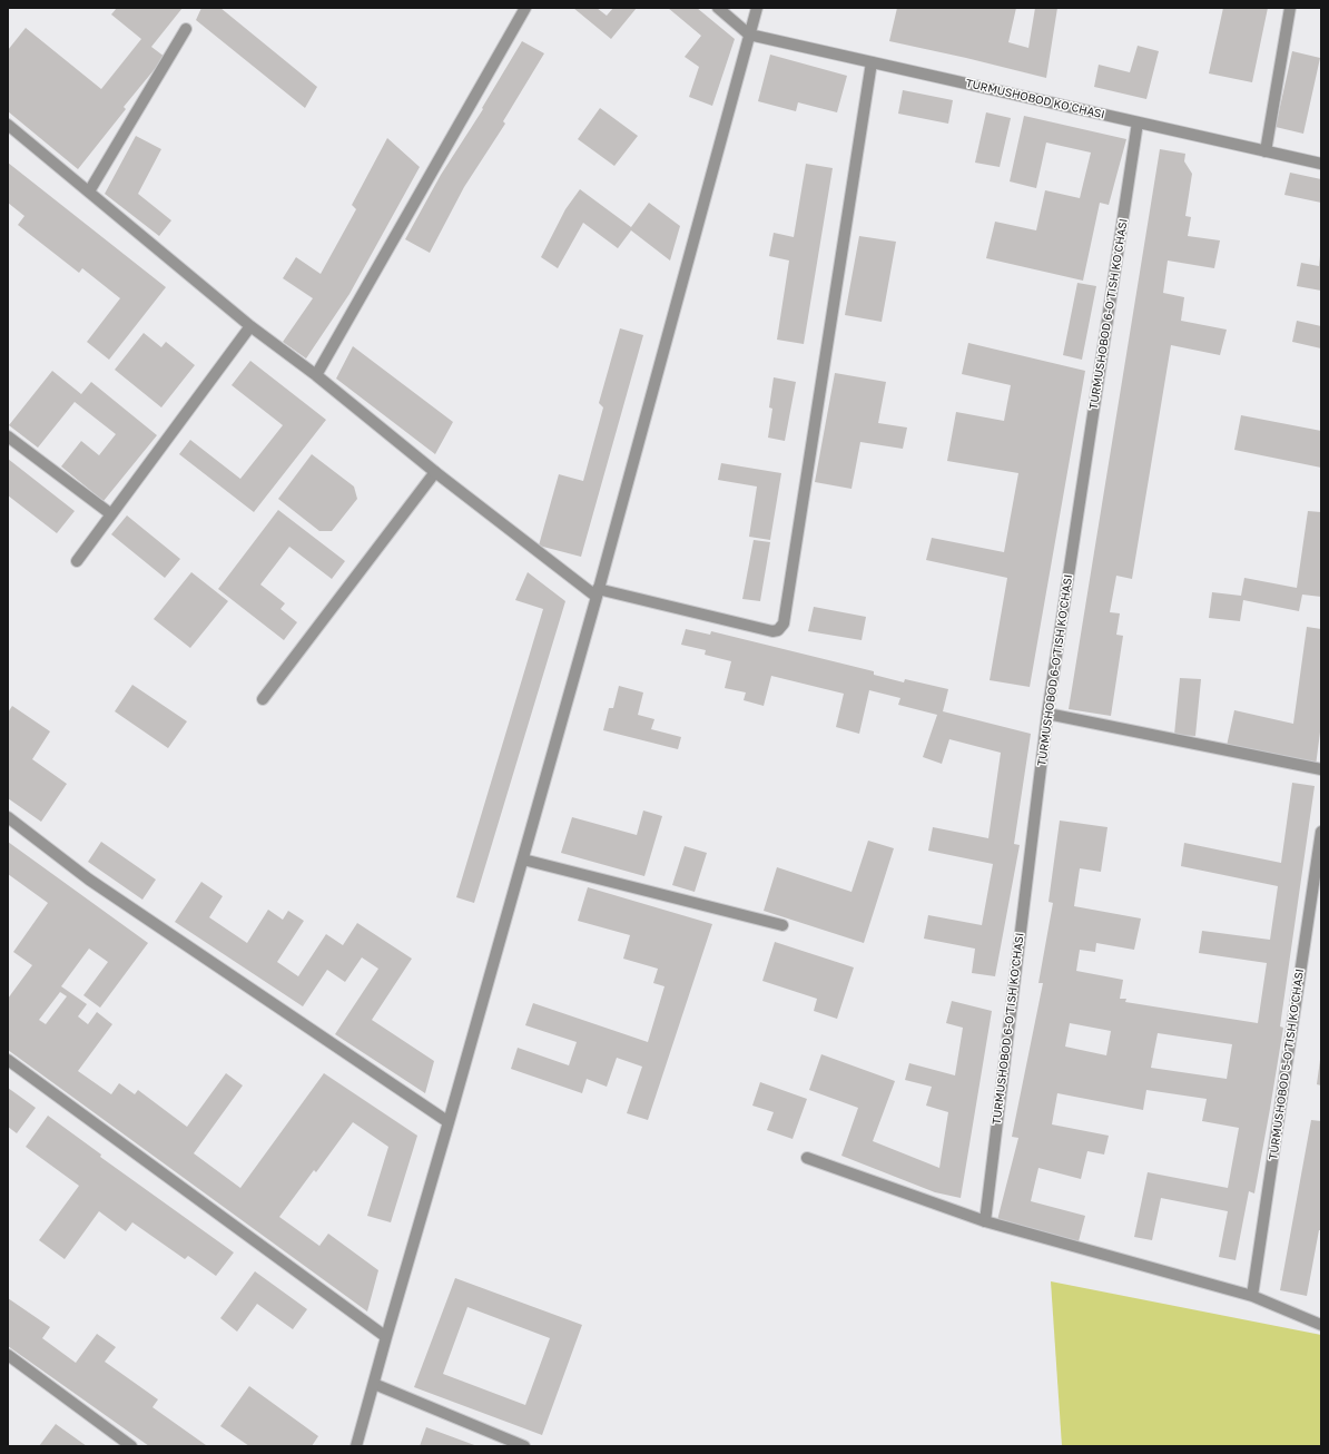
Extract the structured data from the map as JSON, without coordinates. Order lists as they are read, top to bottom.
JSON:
{
  "streets": {
    "street": ["TURMUSHOBOD KO'CHASI", "TURMUSHOBOD 6-O'TISH KO'CHASI", "TURMUSHOBOD 5-O'TISH KO'CHASI"]
  },
  "crossings": [
    ["TURMUSHOBOD KO'CHASI", "TURMUSHOBOD 6-O'TISH KO'CHASI"]
  ]
}
